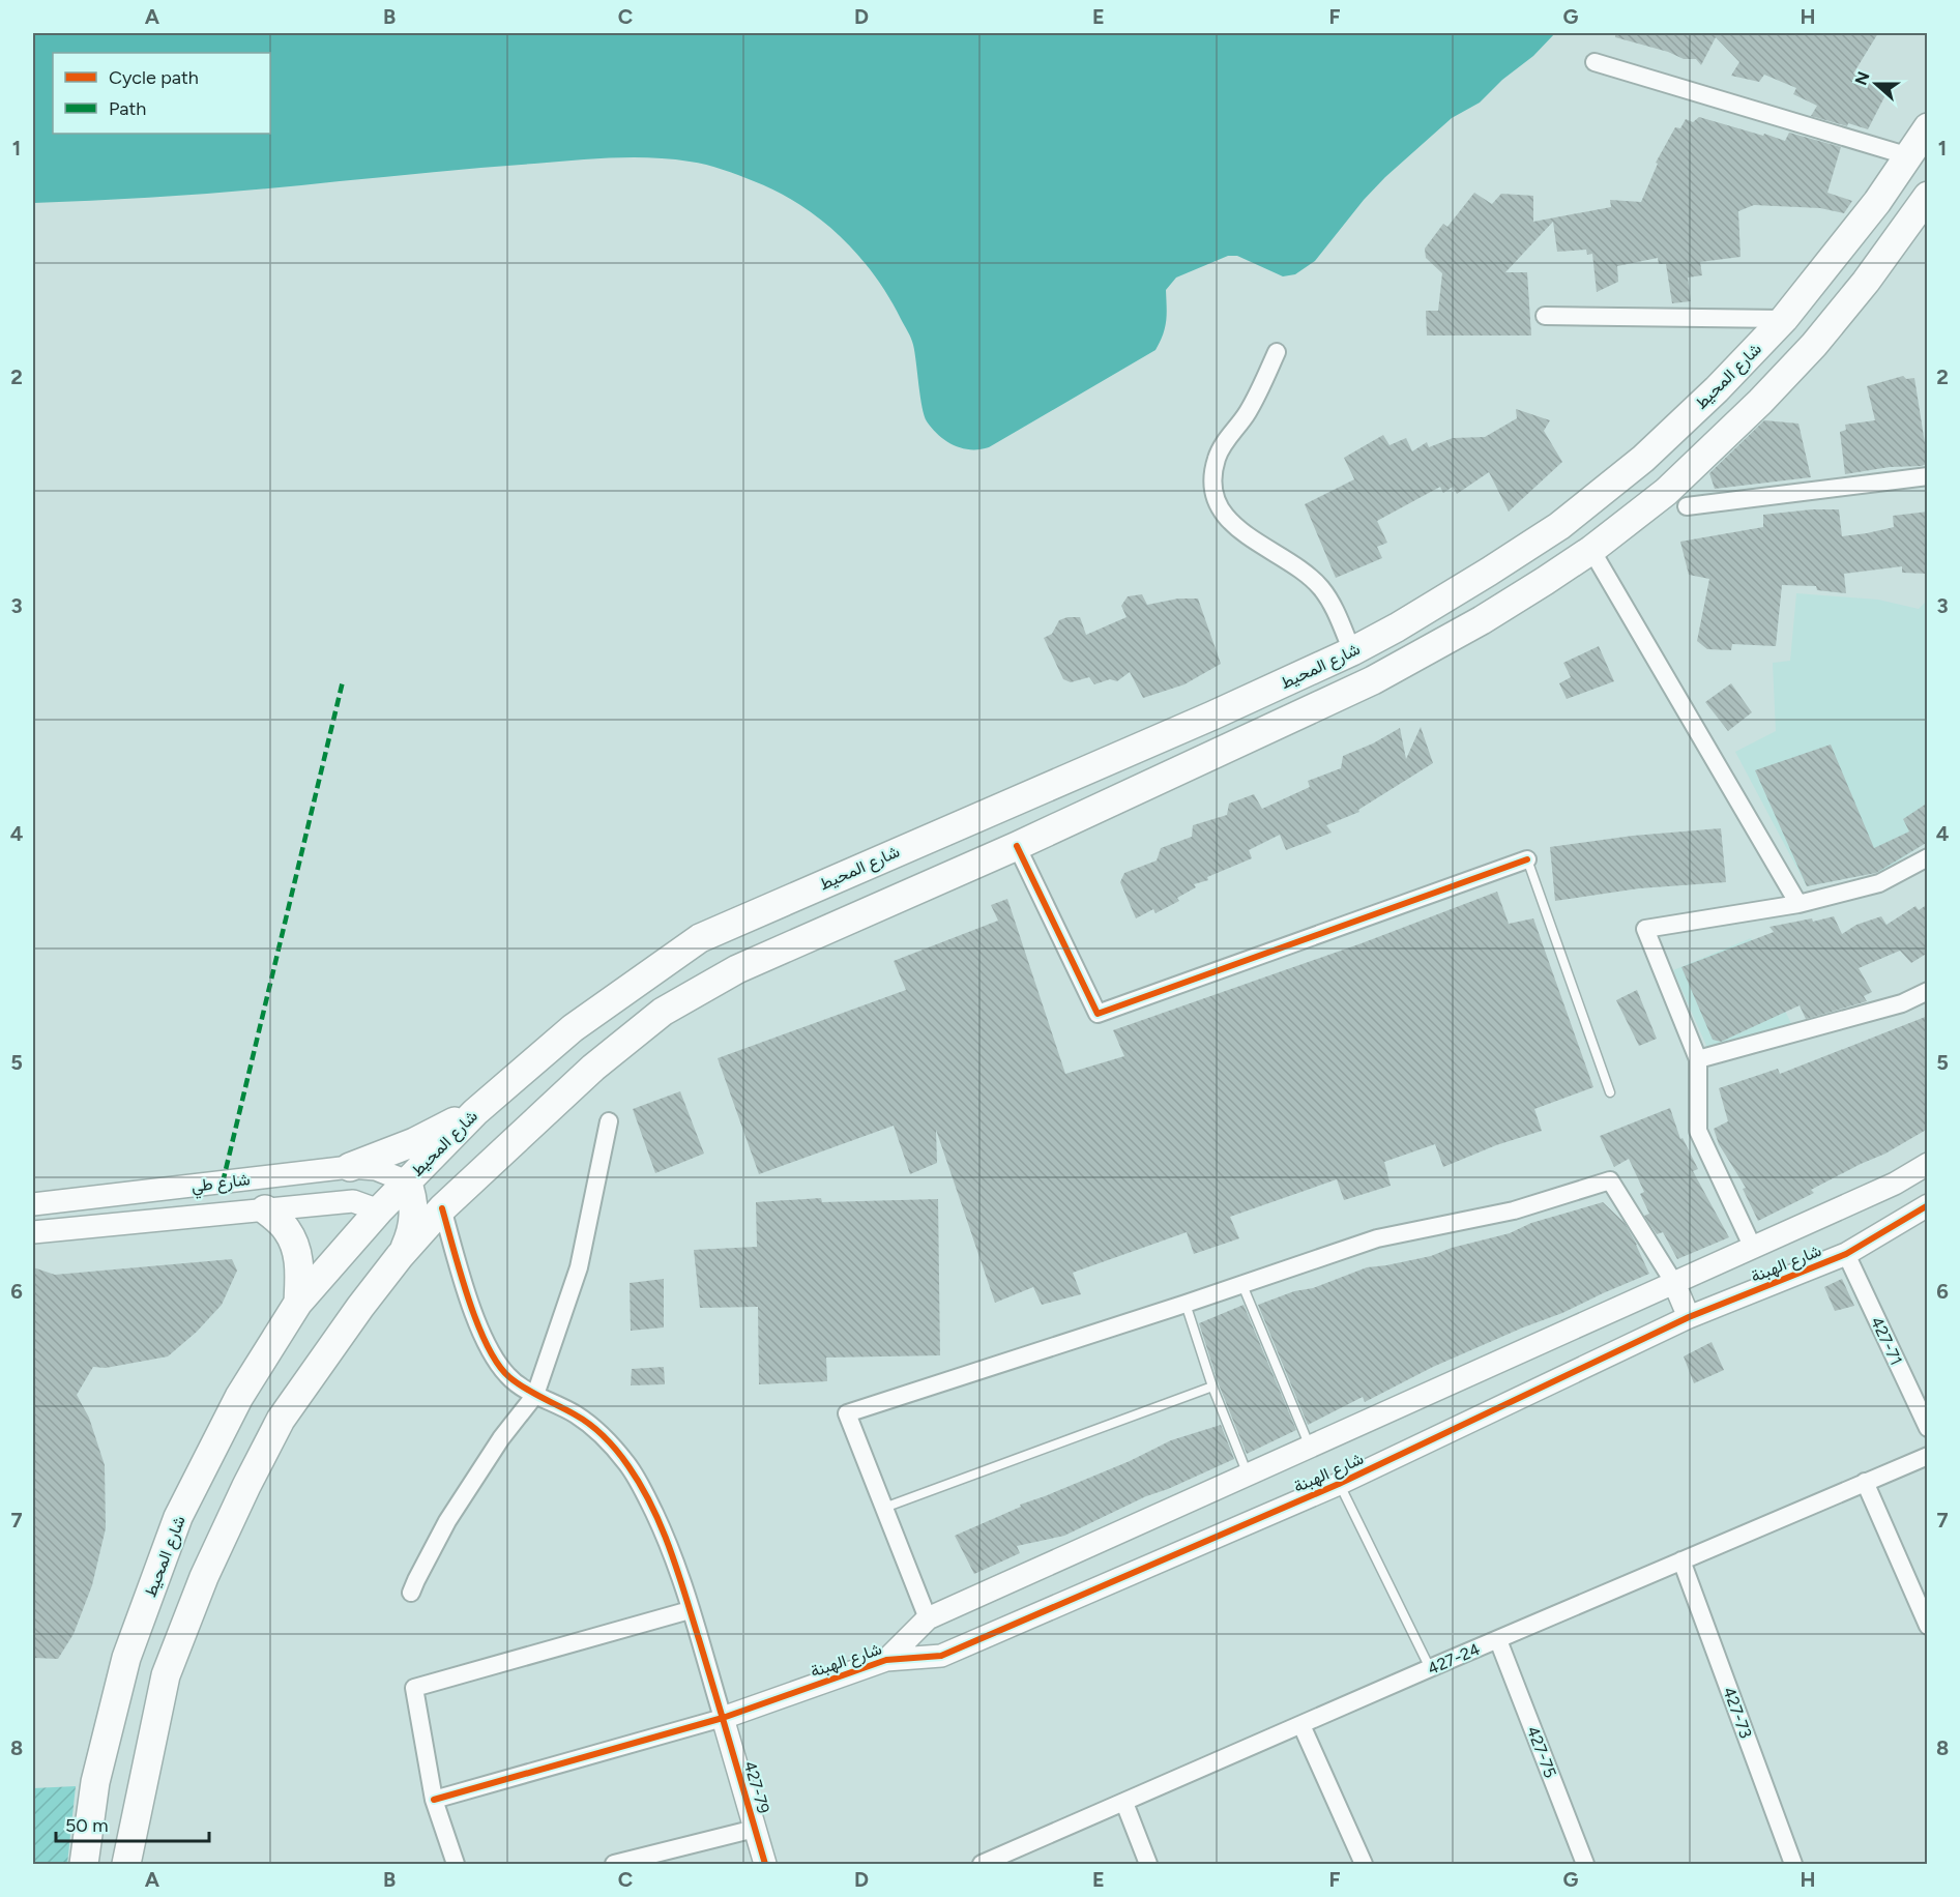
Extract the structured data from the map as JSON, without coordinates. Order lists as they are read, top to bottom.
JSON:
{
  "streets": {
    "main road": ["شارع المحيط"],
    "street": [
      "شارع طي",
      "شارع الهبنة",
      "427-71",
      "427-24",
      "427-73",
      "427-75",
      "427-79"
    ]
  },
  "crossings": [
    ["شارع المحيط", "شارع طي"],
    ["شارع الهبنة", "427-71"],
    ["شارع الهبنة", "427-79"],
    ["427-24", "427-73"],
    ["427-24", "427-75"]
  ],
  "legend": ["Cycle path", "Path"],
  "scale_bar": "50 m",
  "north": "left",
  "grid": {
    "columns": [
      "A",
      "B",
      "C",
      "D",
      "E",
      "F",
      "G",
      "H"
    ],
    "rows": [
      "1",
      "2",
      "3",
      "4",
      "5",
      "6",
      "7",
      "8"
    ]
  }
}
